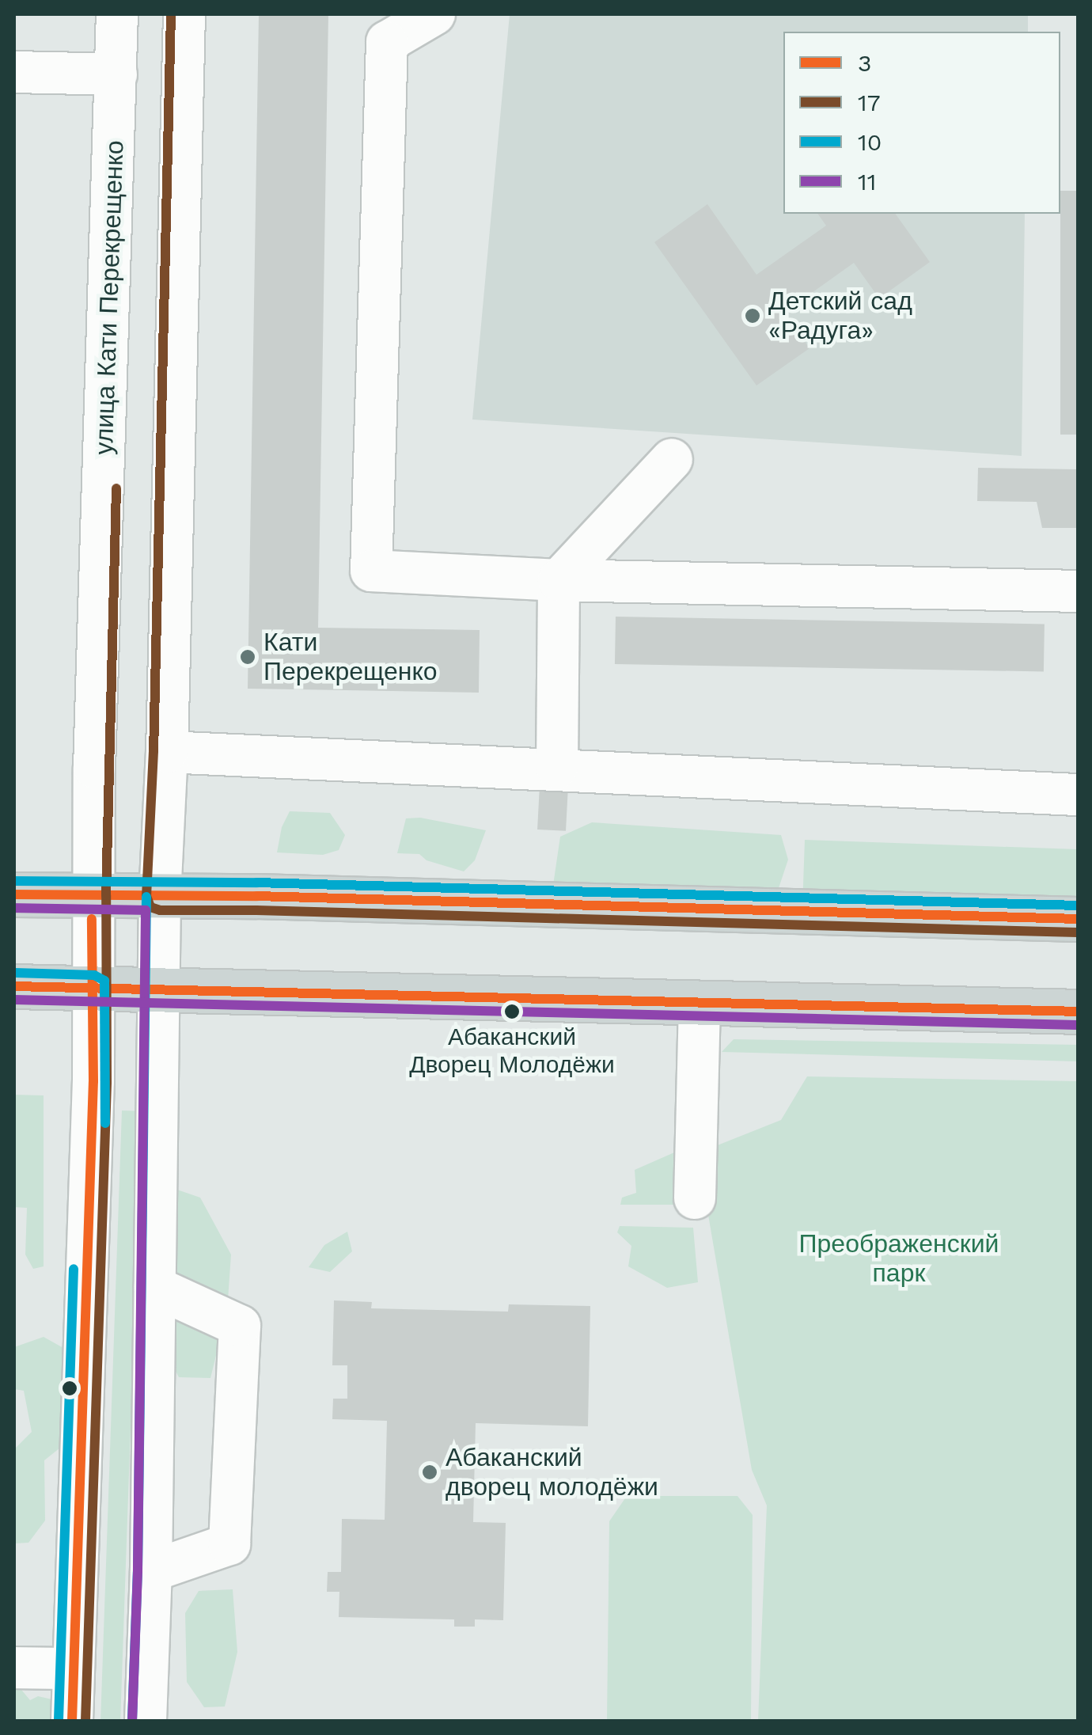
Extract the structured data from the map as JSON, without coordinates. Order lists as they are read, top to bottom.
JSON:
{
  "streets": {
    "street": ["улица Кати Перекрещенко"]
  },
  "parks": ["Преображенский парк"],
  "places": [
    "Детский сад «Радуга»",
    "Кати Перекрещенко",
    "Абаканский Дворец Молодёжи",
    "Абаканский дворец молодёжи"
  ],
  "lines": [
    "transit line 17",
    "transit line 10",
    "transit line 3",
    "transit line 11"
  ],
  "legend": [
    "3",
    "17",
    "10",
    "11"
  ]
}
